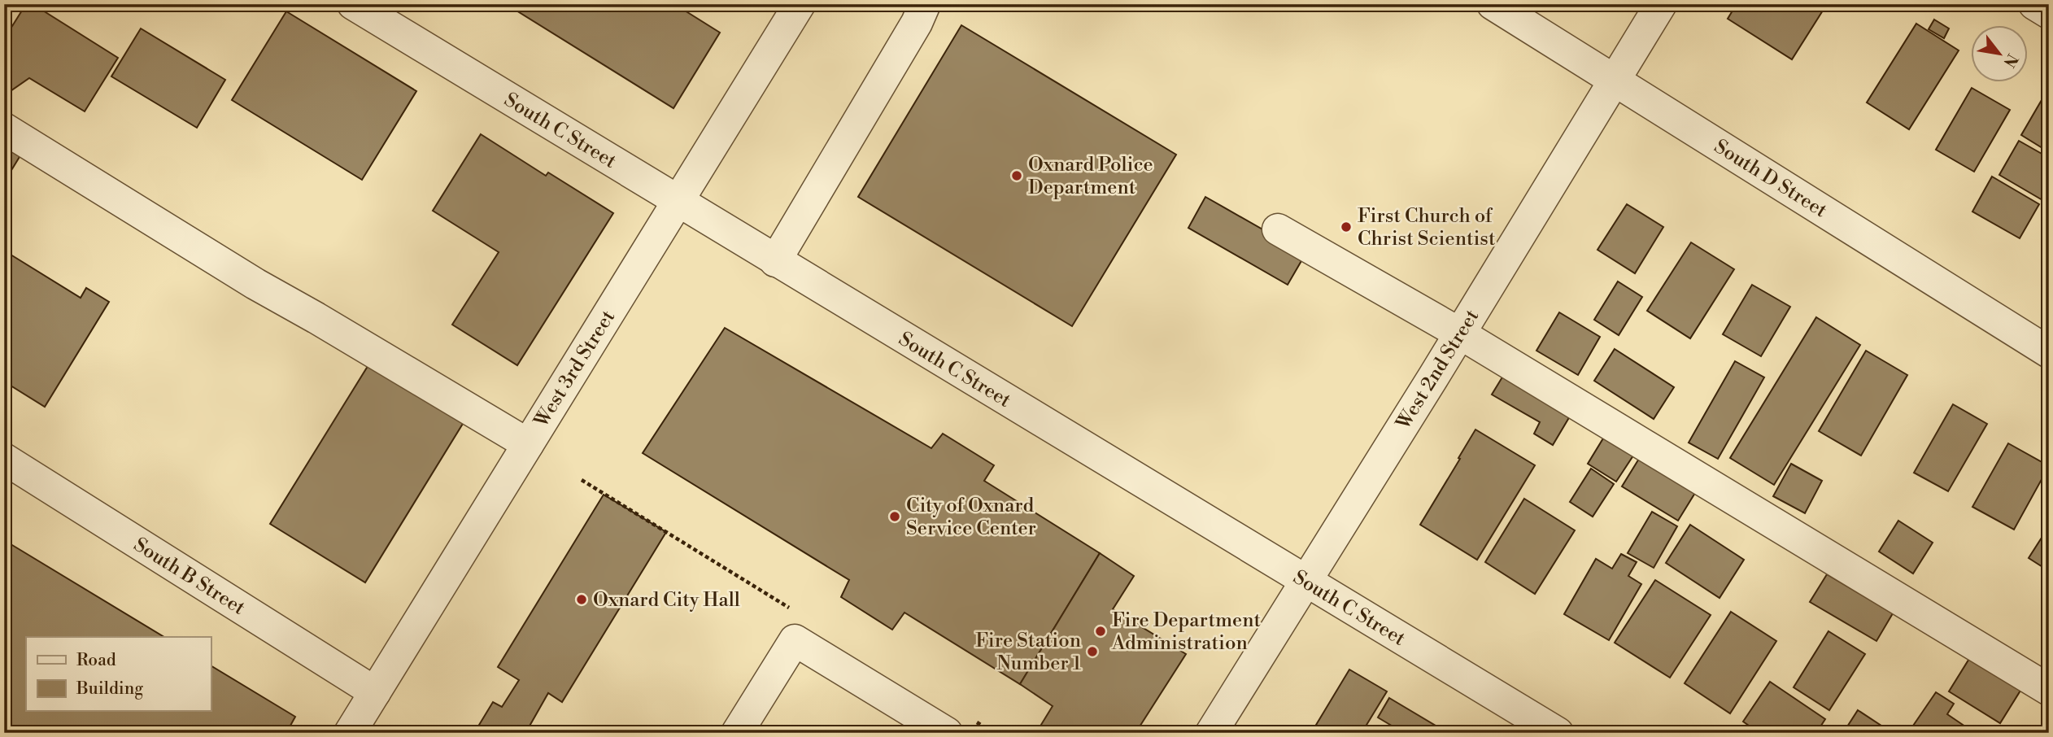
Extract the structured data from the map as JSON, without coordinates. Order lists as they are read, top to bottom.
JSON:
{
  "streets": {
    "street": [
      "South C Street",
      "South D Street",
      "West 3rd Street",
      "West 2nd Street",
      "South B Street"
    ]
  },
  "crossings": [
    ["South C Street", "West 3rd Street"],
    ["South C Street", "West 2nd Street"],
    ["South D Street", "West 2nd Street"],
    ["West 3rd Street", "South B Street"]
  ],
  "places": [
    "Oxnard Police Department",
    "First Church of Christ Scientist",
    "City of Oxnard Service Center",
    "Oxnard City Hall",
    "Fire Department Administration",
    "Fire Station Number 1"
  ],
  "legend": ["Road", "Building"],
  "north": "bottom right"
}
